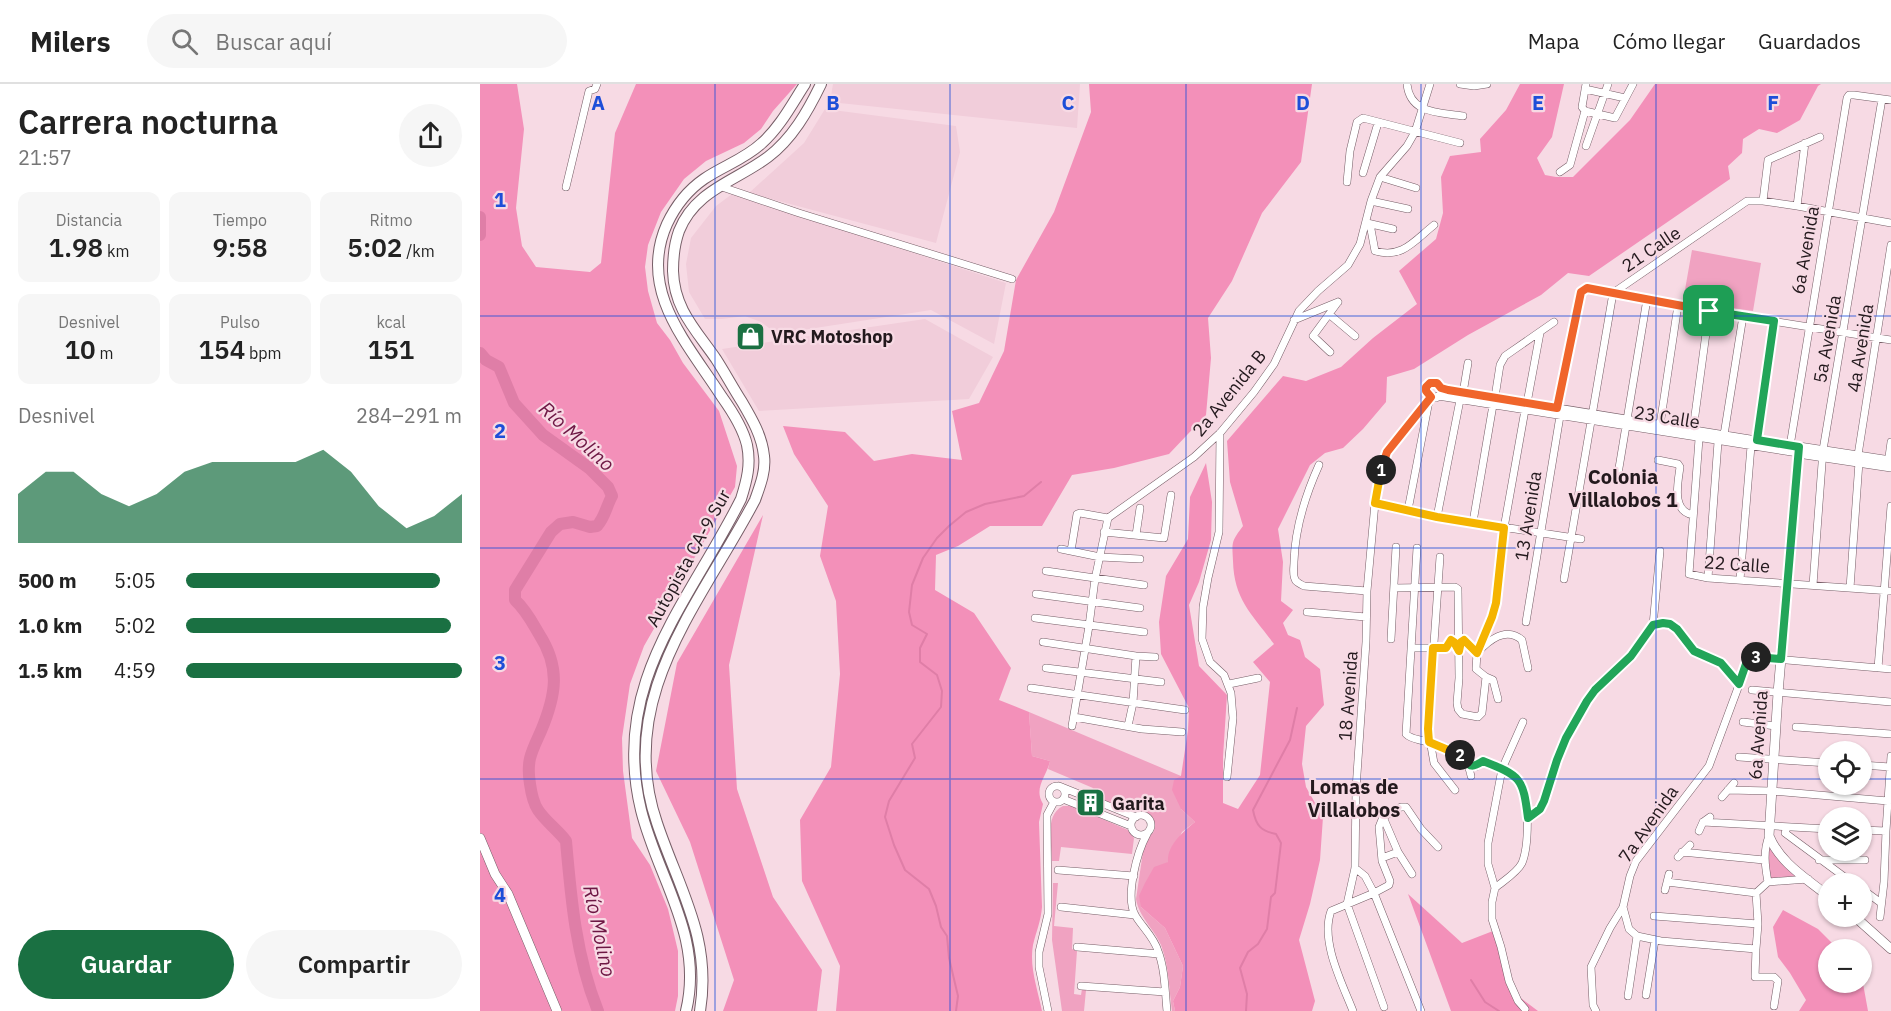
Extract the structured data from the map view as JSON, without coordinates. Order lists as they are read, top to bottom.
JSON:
{
  "streets": {
    "highway": ["Autopista CA-9 Sur"],
    "main road": ["6a Avenida", "23 Calle"],
    "street": [
      "21 Calle",
      "5a Avenida",
      "4a Avenida",
      "2a Avenida B",
      "13 Avenida",
      "22 Calle",
      "18 Avenida",
      "7a Avenida"
    ]
  },
  "crossings": [
    ["21 Calle", "23 Calle"],
    ["21 Calle", "13 Avenida"],
    ["6a Avenida", "5a Avenida"],
    ["6a Avenida", "23 Calle"],
    ["6a Avenida", "22 Calle"],
    ["6a Avenida", "7a Avenida"],
    ["5a Avenida", "23 Calle"],
    ["5a Avenida", "22 Calle"],
    ["4a Avenida", "23 Calle"],
    ["4a Avenida", "22 Calle"],
    ["23 Calle", "13 Avenida"],
    ["23 Calle", "18 Avenida"]
  ],
  "districts": ["Colonia Villalobos 1", "Lomas de Villalobos"],
  "water": ["Río Molino"],
  "places": {
    "shop": ["VRC Motoshop"],
    "building": ["Garita"]
  },
  "page": {
    "header": "Milers",
    "search": "Buscar aquí",
    "nav": ["Mapa", "Cómo llegar", "Guardados"],
    "heading": ["Carrera nocturna", "21:57"],
    "stats": [
      ["Distancia", "1.98 km"],
      ["Tiempo", "9:58"],
      ["Ritmo", "5:02 /km"],
      ["Desnivel", "10 m"],
      ["Pulso", "154 bpm"],
      ["kcal", "151"]
    ],
    "chart": ["Desnivel", "284–291 m"],
    "pins": ["1", "3", "2"],
    "list": [
      {
        "name": "500 m",
        "note": "5:05"
      },
      {
        "name": "1.0 km",
        "note": "5:02"
      },
      {
        "name": "1.5 km",
        "note": "4:59"
      }
    ],
    "map_buttons": ["+", "−"],
    "buttons": ["Guardar", "Compartir"]
  },
  "grid": {
    "columns": [
      "A",
      "B",
      "C",
      "D",
      "E",
      "F"
    ],
    "rows": [
      "1",
      "2",
      "3",
      "4"
    ]
  }
}
